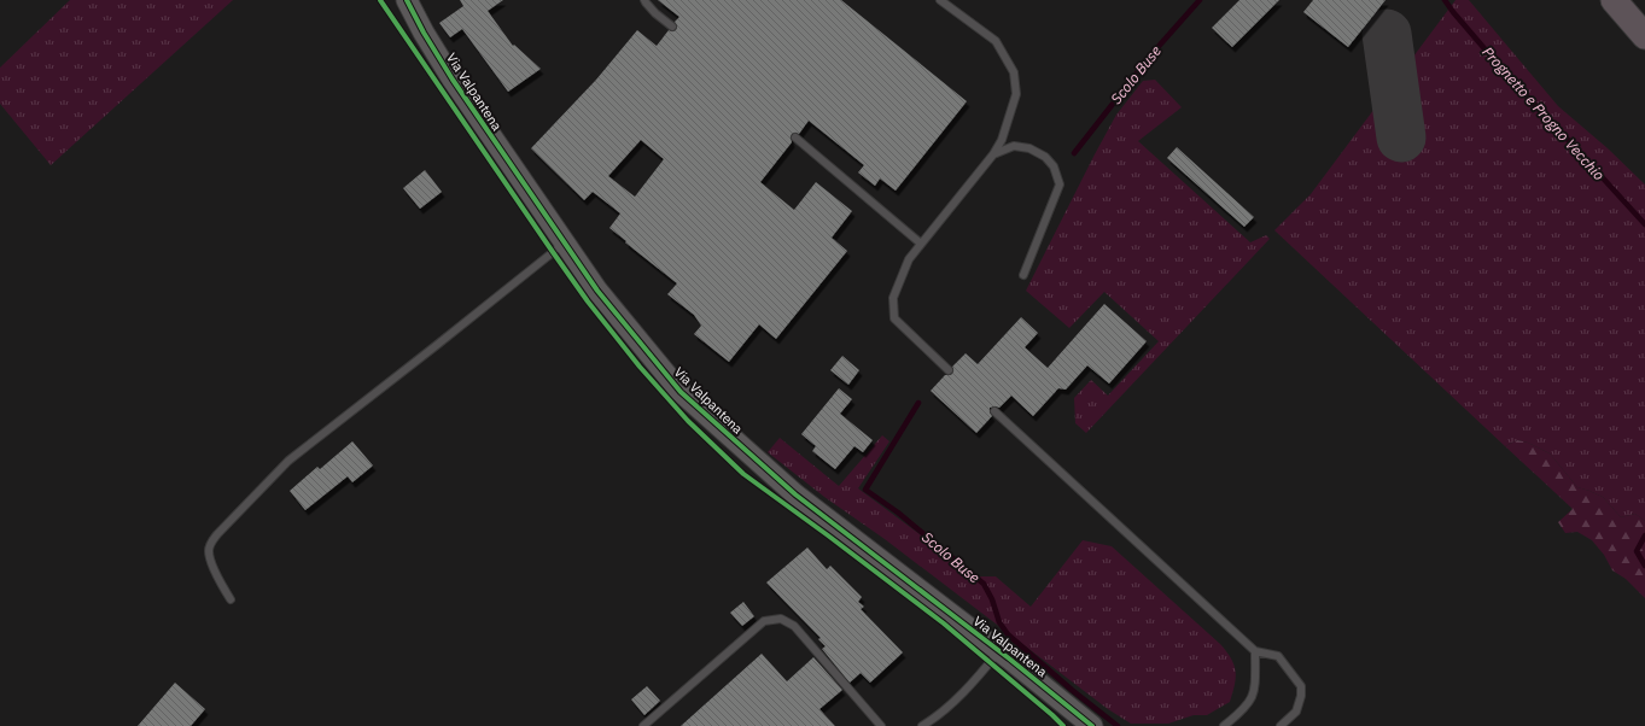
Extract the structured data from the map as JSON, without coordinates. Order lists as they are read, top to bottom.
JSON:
{
  "streets": {
    "street": ["Via Valpantena"]
  },
  "water": ["Scolo Buse", "Prognetto e Progno Vecchio"]
}
